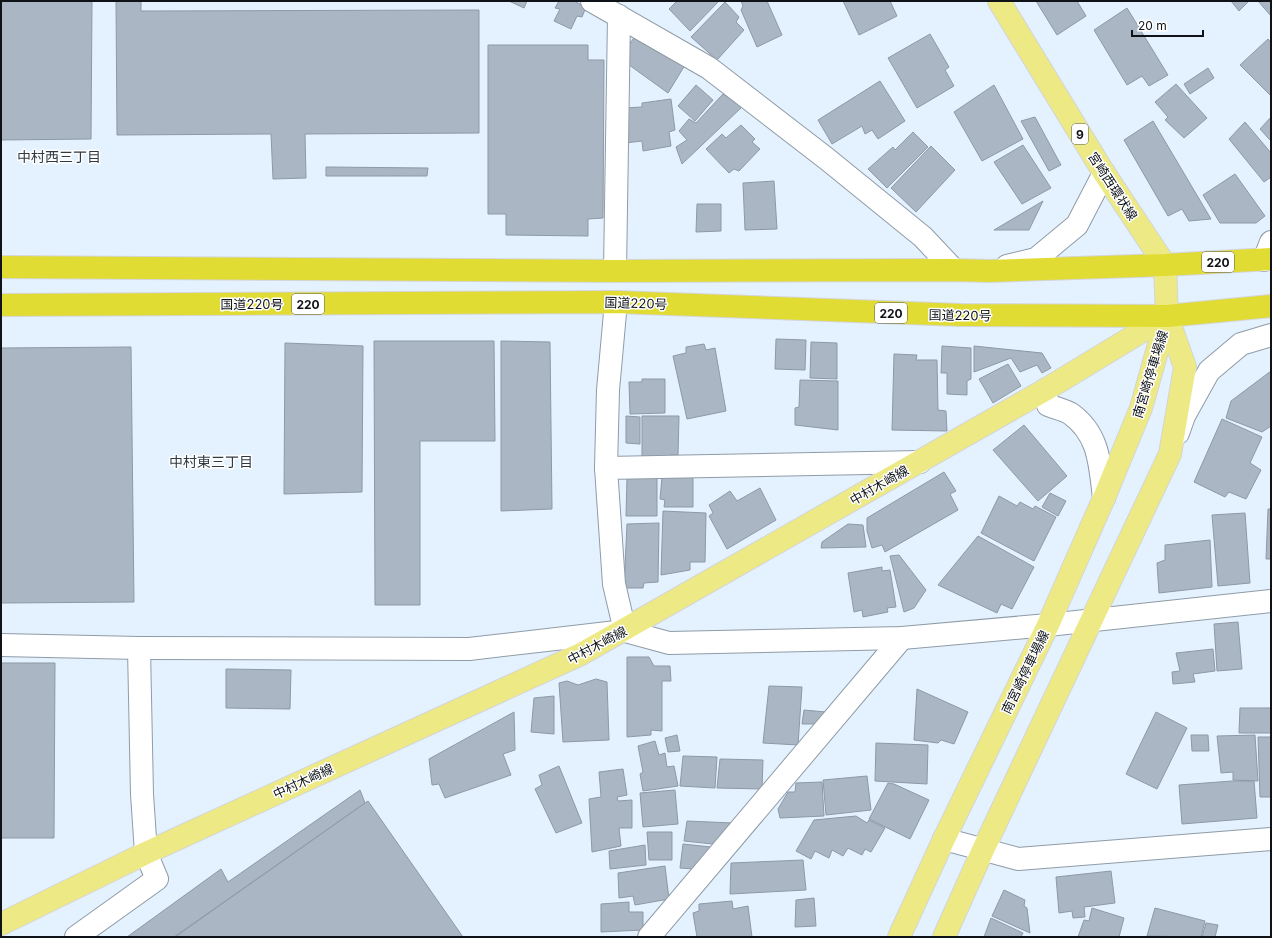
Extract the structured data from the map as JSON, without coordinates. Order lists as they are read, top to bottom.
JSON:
{
  "streets": {
    "highway": ["220", "国道220号"],
    "main road": [
      "9",
      "宮崎西環状線",
      "南宮崎停車場線",
      "中村木崎線"
    ]
  },
  "crossings": [
    ["宮崎西環状線", "220"],
    ["国道220号", "南宮崎停車場線"],
    ["国道220号", "中村木崎線"],
    ["南宮崎停車場線", "中村木崎線"]
  ],
  "districts": ["中村西三丁目", "中村東三丁目"],
  "scale_bar": "20 m"
}
